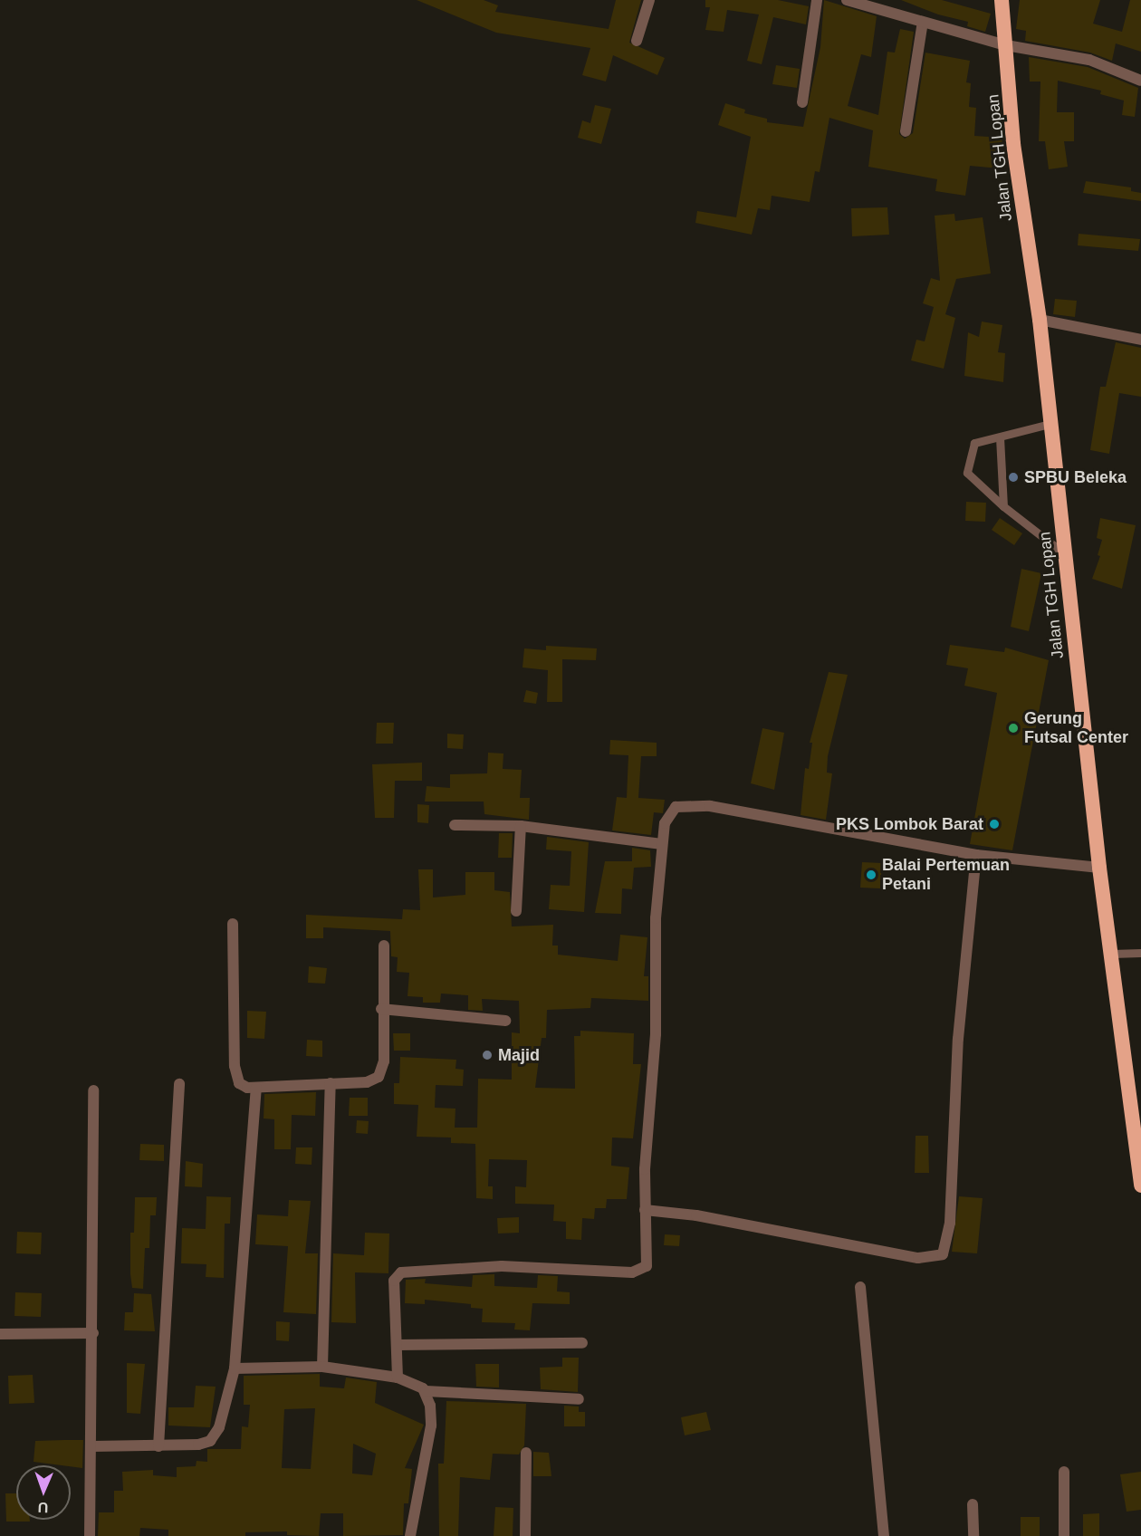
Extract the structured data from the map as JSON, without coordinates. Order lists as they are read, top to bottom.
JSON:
{
  "streets": {
    "highway": ["Jalan TGH Lopan"]
  },
  "places": [
    "SPBU Beleka",
    "Gerung Futsal Center",
    "PKS Lombok Barat",
    "Balai Pertemuan Petani",
    "Majid"
  ],
  "north": "bottom"
}
